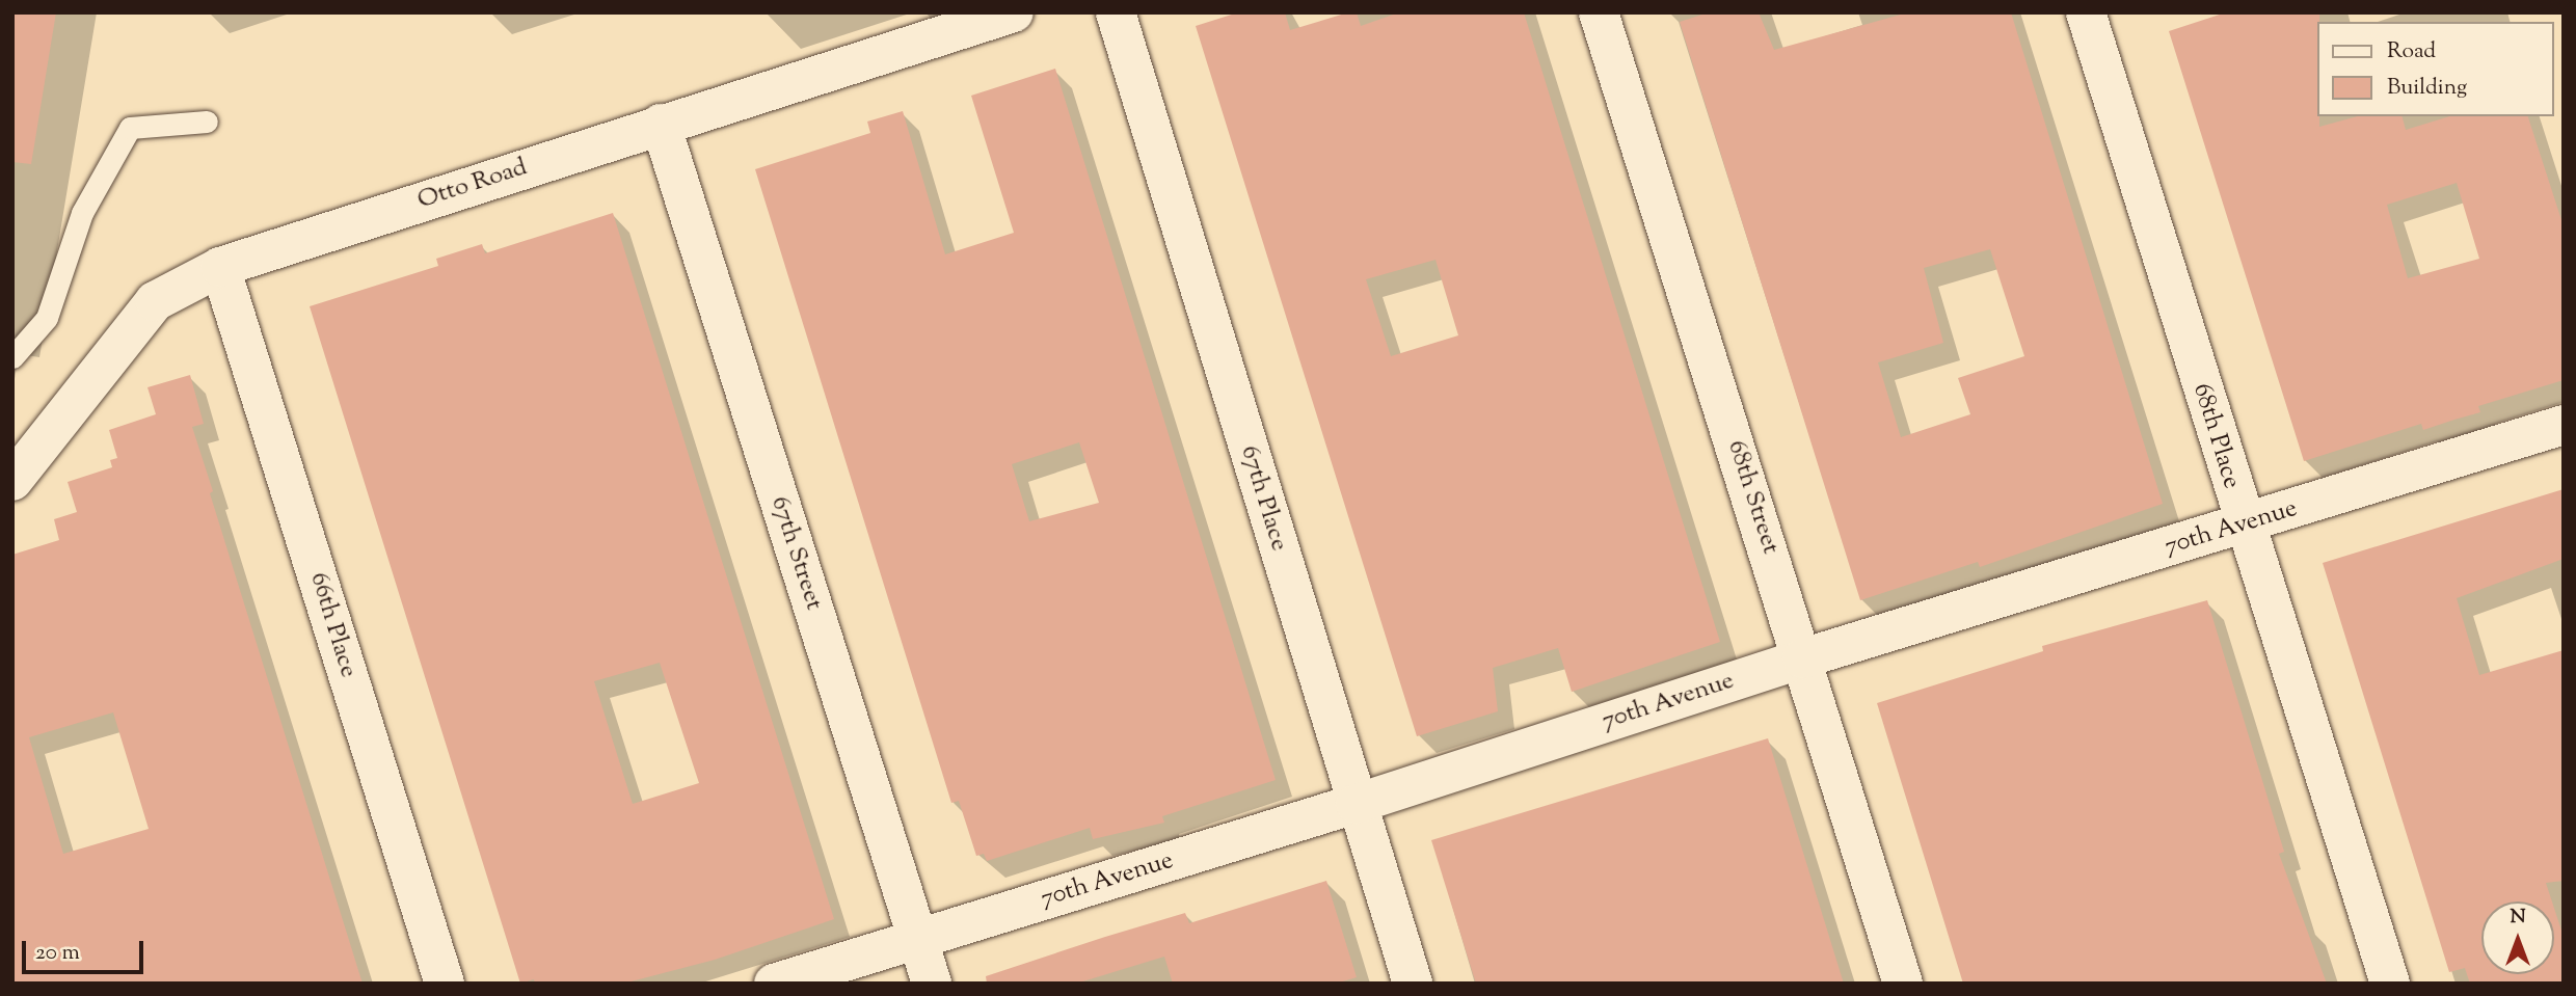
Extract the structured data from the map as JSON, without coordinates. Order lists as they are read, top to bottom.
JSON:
{
  "streets": {
    "street": [
      "Otto Road",
      "68th Place",
      "68th Street",
      "67th Place",
      "70th Avenue",
      "67th Street",
      "66th Place"
    ]
  },
  "crossings": [
    ["Otto Road", "67th Street"],
    ["Otto Road", "66th Place"],
    ["68th Place", "70th Avenue"],
    ["68th Street", "70th Avenue"],
    ["67th Place", "70th Avenue"],
    ["70th Avenue", "67th Street"]
  ],
  "legend": ["Road", "Building"],
  "scale_bar": "20 m",
  "north": "top"
}
